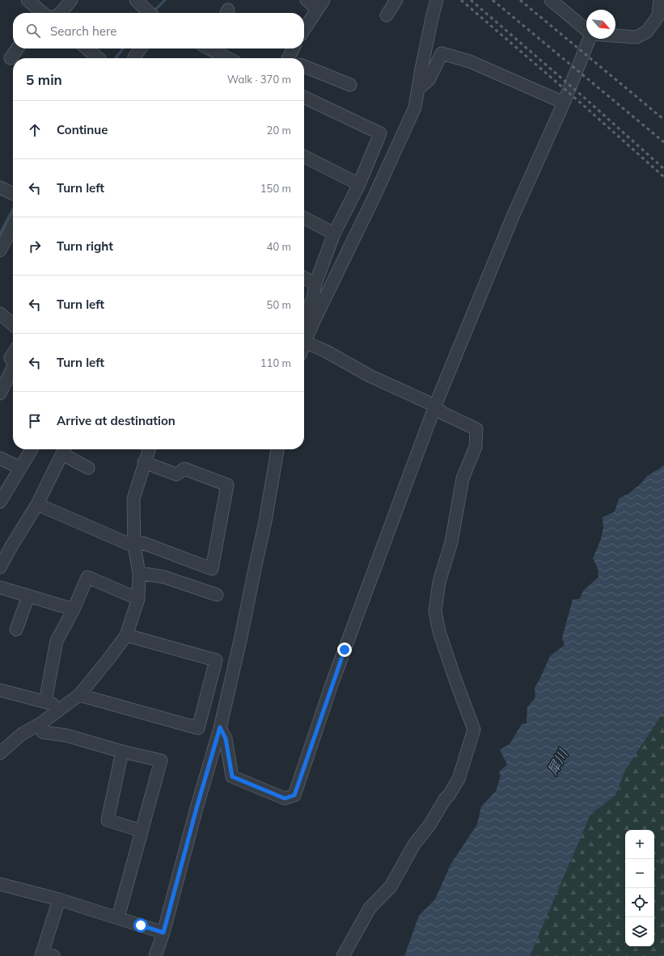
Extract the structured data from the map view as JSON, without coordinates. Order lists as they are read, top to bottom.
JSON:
{
  "water": ["犀川"],
  "north": "bottom right",
  "page": {
    "search": "Search here",
    "heading": ["5 min", "Walk · 370 m"],
    "list": [
      ["Continue", "20 m"],
      ["Turn left", "150 m"],
      ["Turn right", "40 m"],
      ["Turn left", "50 m"],
      ["Turn left", "110 m"],
      "Arrive at destination"
    ],
    "map_buttons": ["+", "−"]
  }
}
